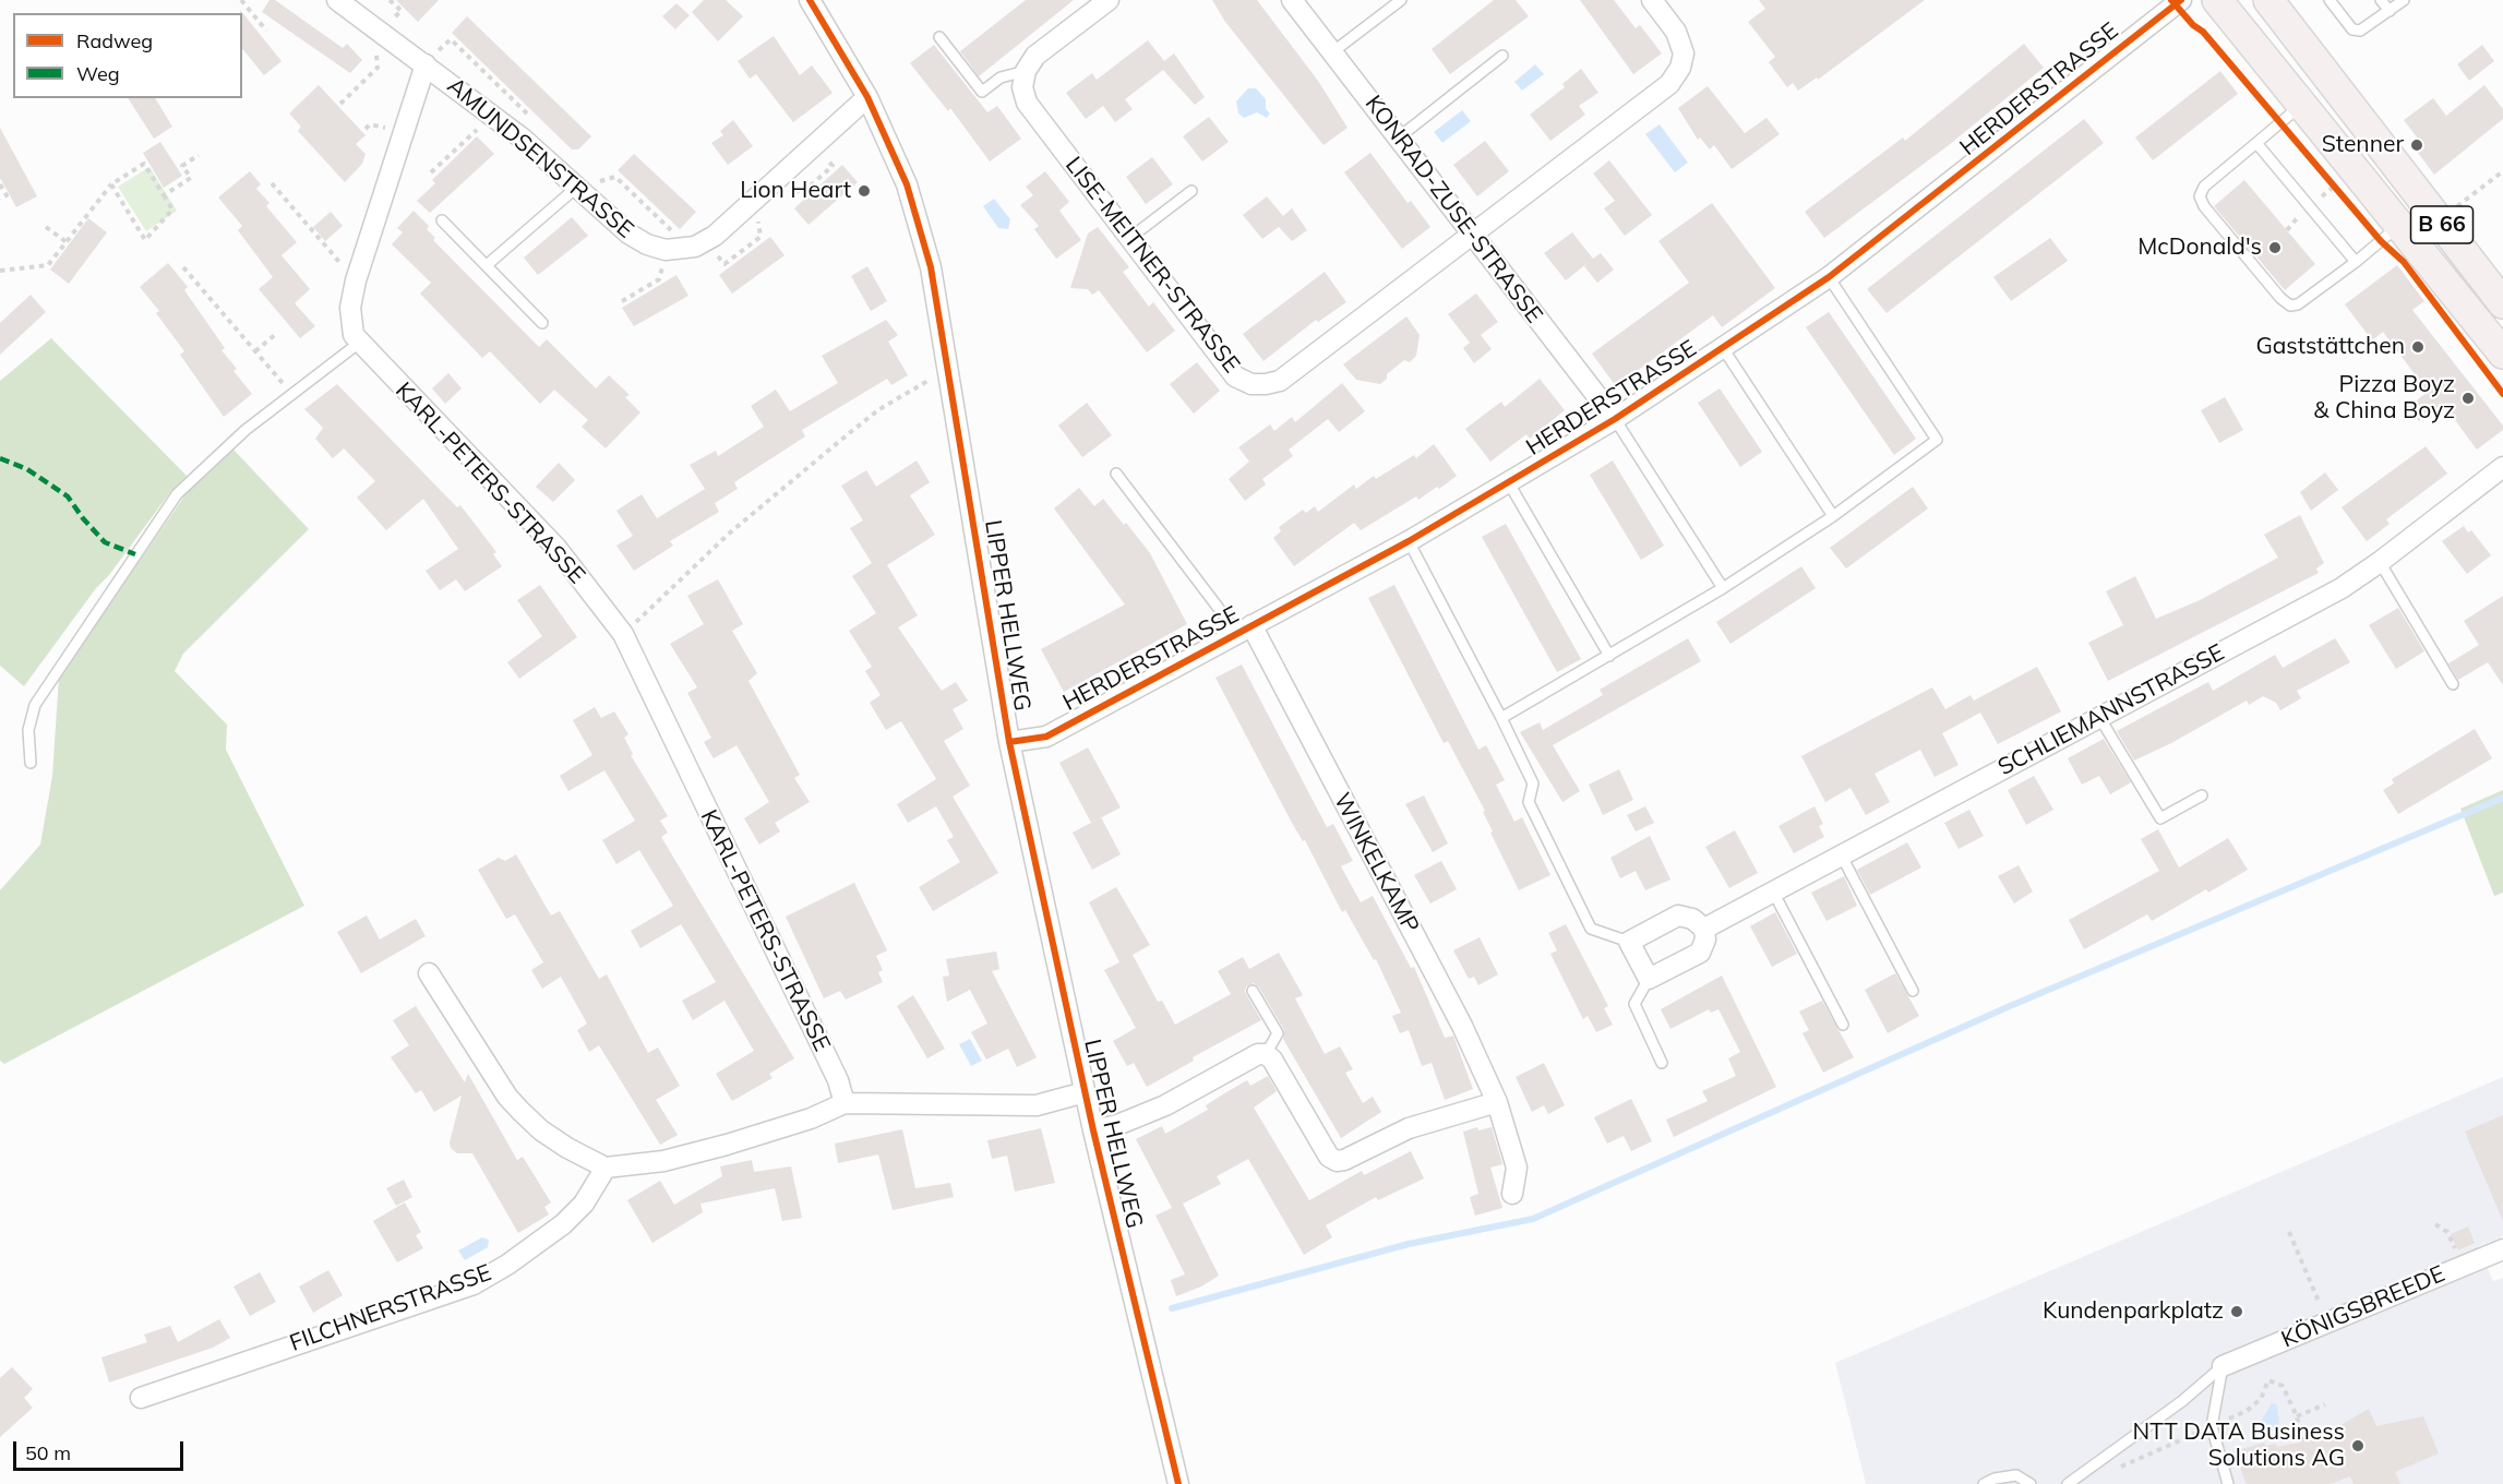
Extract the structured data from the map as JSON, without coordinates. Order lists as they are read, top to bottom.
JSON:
{
  "streets": {
    "main road": ["B 66"],
    "street": [
      "HERDERSTRASSE",
      "AMUNDSENSTRASSE",
      "KONRAD-ZUSE-STRASSE",
      "LISE-MEITNER-STRASSE",
      "KARL-PETERS-STRASSE",
      "LIPPER HELLWEG",
      "SCHLIEMANNSTRASSE",
      "WINKELKAMP",
      "KÖNIGSBREEDE",
      "FILCHNERSTRASSE"
    ]
  },
  "crossings": [
    ["HERDERSTRASSE", "KONRAD-ZUSE-STRASSE"],
    ["HERDERSTRASSE", "LIPPER HELLWEG"],
    ["HERDERSTRASSE", "WINKELKAMP"],
    ["KONRAD-ZUSE-STRASSE", "LISE-MEITNER-STRASSE"]
  ],
  "places": [
    "Stenner",
    "Lion Heart",
    "McDonald's",
    "Gaststättchen",
    "Pizza Boyz & China Boyz",
    "Kundenparkplatz",
    "NTT DATA Business Solutions AG"
  ],
  "legend": ["Radweg", "Weg"],
  "scale_bar": "50 m"
}
